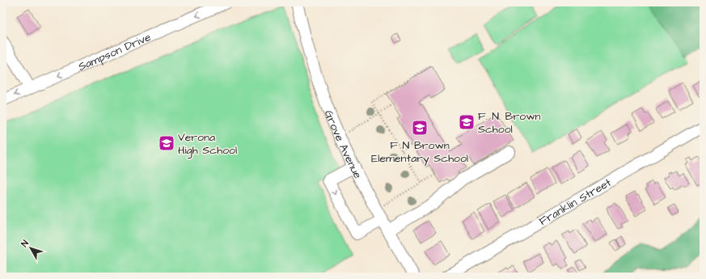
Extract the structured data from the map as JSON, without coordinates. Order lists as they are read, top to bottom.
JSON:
{
  "streets": {
    "street": ["Sampson Drive", "Grove Avenue", "Franklin Street"]
  },
  "one_way": ["Sampson Drive"],
  "places": {
    "school or university": ["F. N. Brown School", "F N Brown Elementary School", "Verona High School"]
  },
  "north": "top left"
}
